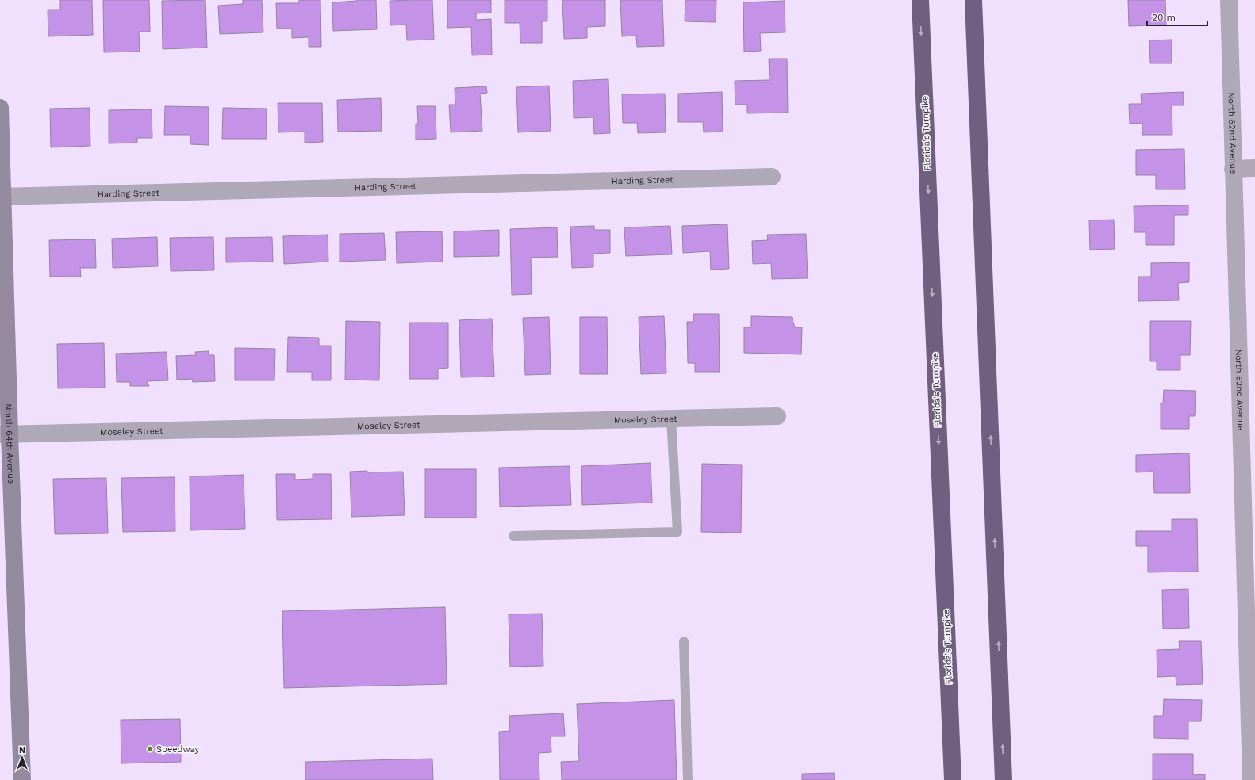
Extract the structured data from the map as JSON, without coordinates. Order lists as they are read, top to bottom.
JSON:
{
  "streets": {
    "highway": ["Florida's Turnpike"],
    "street": [
      "North 62nd Avenue",
      "Harding Street",
      "Moseley Street",
      "North 64th Avenue"
    ]
  },
  "crossings": [
    ["Harding Street", "North 64th Avenue"],
    ["Moseley Street", "North 64th Avenue"]
  ],
  "places": ["Speedway"],
  "scale_bar": "20 m",
  "north": "top"
}
